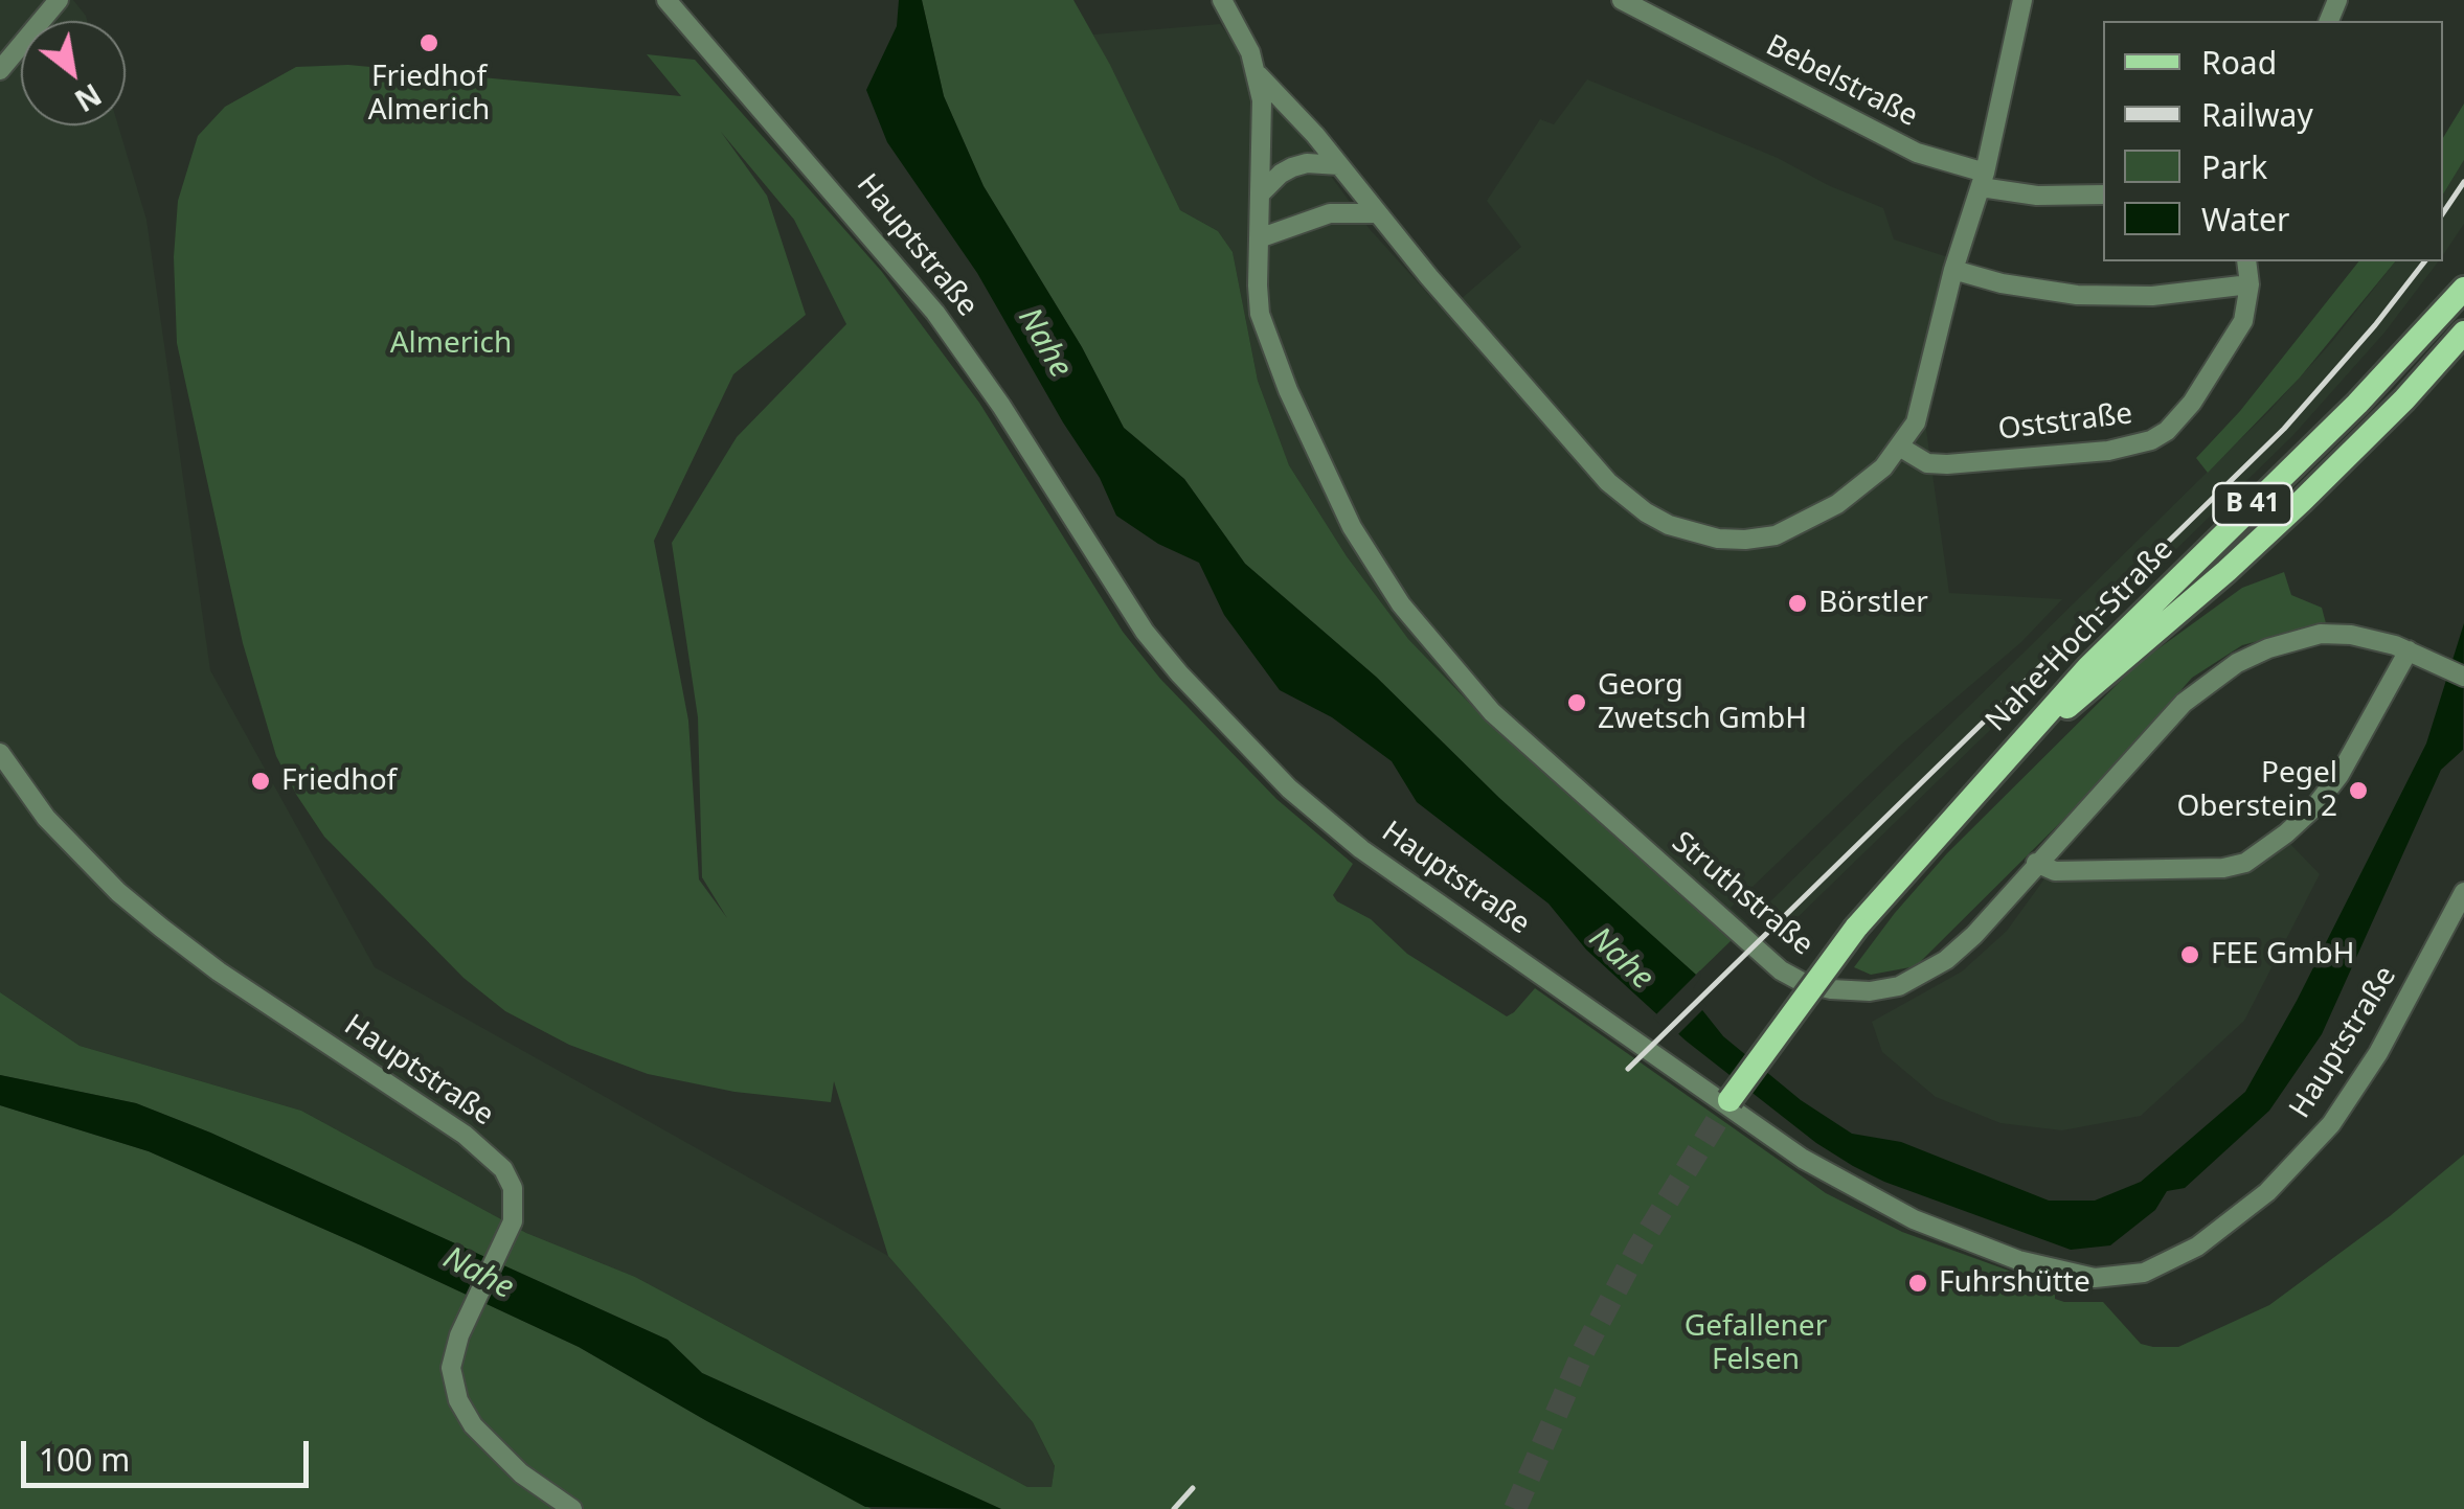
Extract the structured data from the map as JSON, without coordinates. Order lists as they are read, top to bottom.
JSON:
{
  "streets": {
    "main road": ["B 41", "Nahe-Hoch-Straße"],
    "street": [
      "Bebelstraße",
      "Hauptstraße",
      "Oststraße",
      "Struthstraße"
    ]
  },
  "crossings": [
    ["B 41", "Nahe-Hoch-Straße"]
  ],
  "water": ["Nahe"],
  "parks": ["Almerich", "Gefallener Felsen"],
  "places": [
    "Friedhof Almerich",
    "Börstler",
    "Georg Zwetsch GmbH",
    "Friedhof",
    "Pegel Oberstein 2",
    "FEE GmbH",
    "Fuhrshütte"
  ],
  "legend": [
    "Road",
    "Railway",
    "Park",
    "Water"
  ],
  "scale_bar": "100 m",
  "north": "bottom right"
}
